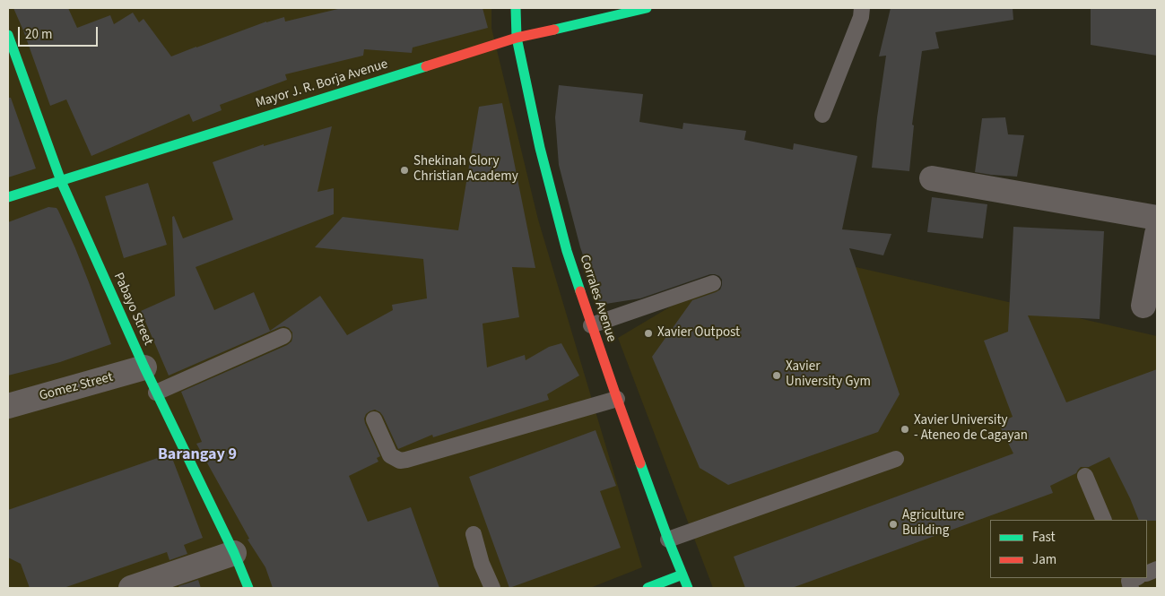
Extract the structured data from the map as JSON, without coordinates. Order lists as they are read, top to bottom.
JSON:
{
  "streets": {
    "street": [
      "Mayor J. R. Borja Avenue",
      "Corrales Avenue",
      "Pabayo Street",
      "Gomez Street"
    ]
  },
  "crossings": [
    ["Mayor J. R. Borja Avenue", "Corrales Avenue"],
    ["Mayor J. R. Borja Avenue", "Pabayo Street"],
    ["Pabayo Street", "Gomez Street"]
  ],
  "districts": ["Barangay 9"],
  "places": [
    "Shekinah Glory Christian Academy",
    "Xavier Outpost",
    "Xavier University Gym",
    "Xavier University - Ateneo de Cagayan",
    "Agriculture Building"
  ],
  "legend": ["Fast", "Jam"],
  "scale_bar": "20 m"
}
